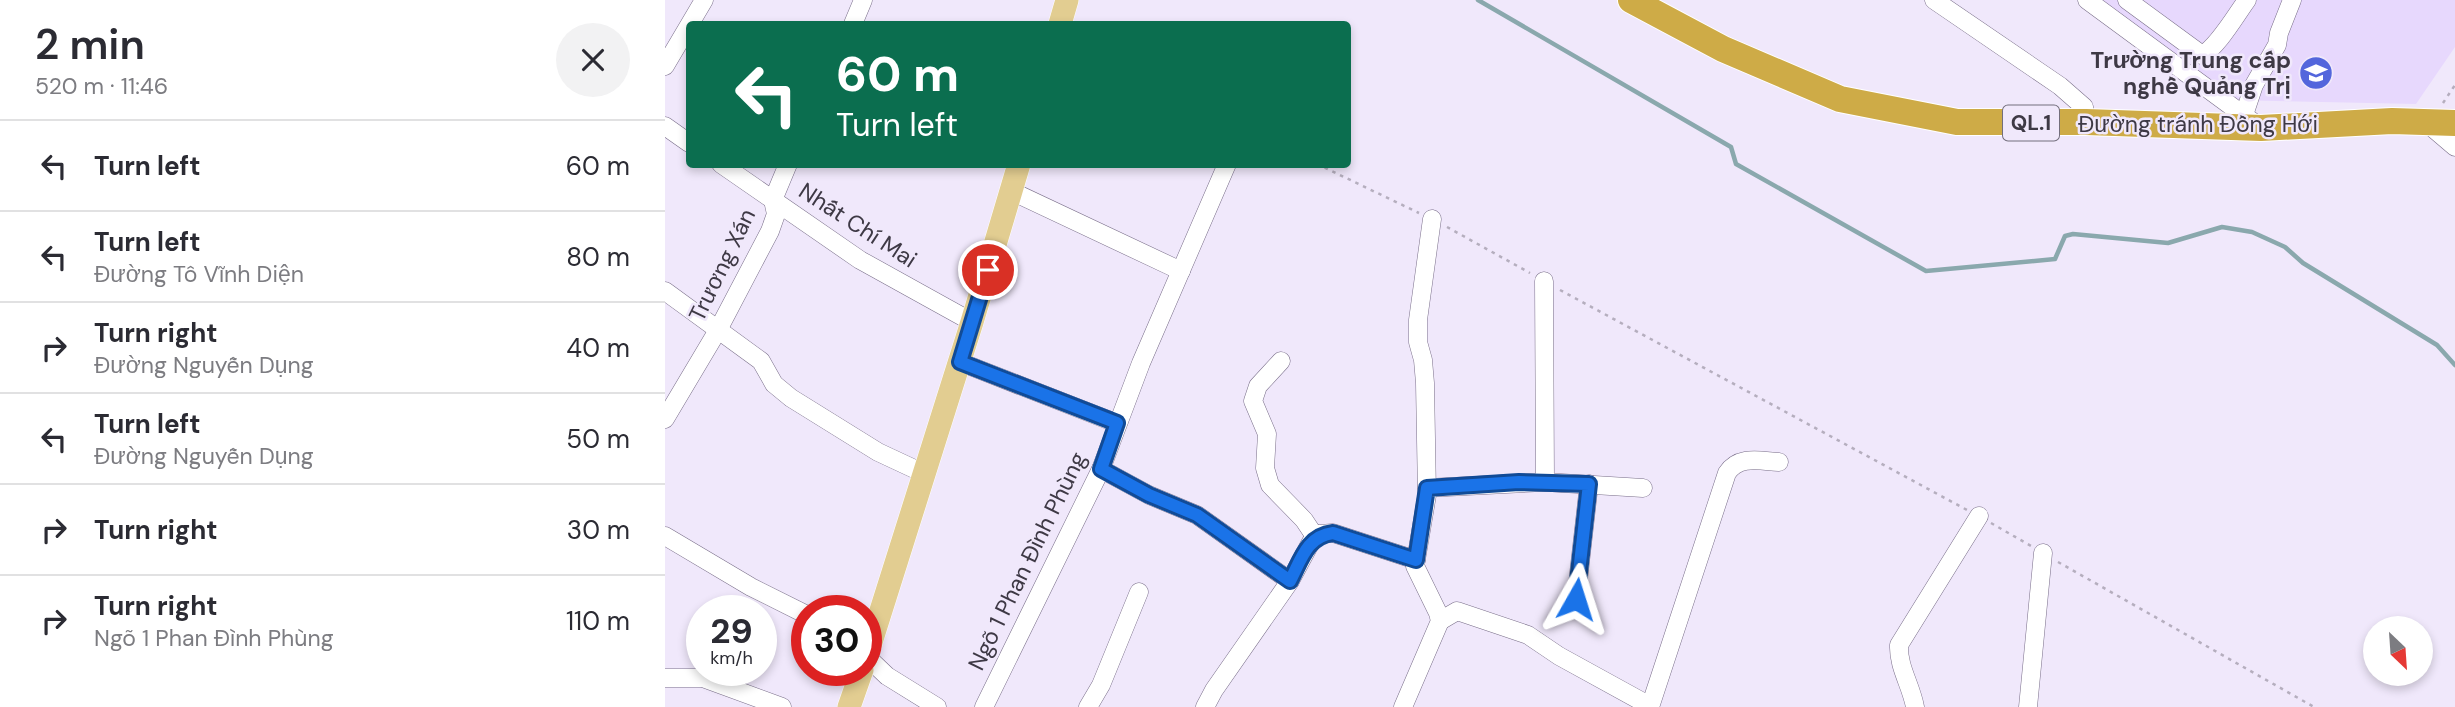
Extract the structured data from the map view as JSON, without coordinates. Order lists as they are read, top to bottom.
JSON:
{
  "streets": {
    "highway": ["QL.1", "Đường tránh Đồng Hới"],
    "street": ["Nhất Chí Mai", "Trương Xán", "Ngõ 1 Phan Đình Phùng"]
  },
  "crossings": [
    ["Nhất Chí Mai", "Trương Xán"]
  ],
  "places": {
    "school or university": ["Trường Trung cấp nghề Quảng Trị"]
  },
  "north": "bottom right",
  "page": {
    "heading": ["2 min", "520 m · 11:46"],
    "turn": ["60 m", "Turn left"],
    "list": [
      {
        "name": "Turn left",
        "value": "60 m"
      },
      {
        "name": "Turn left",
        "note": "Đường Tô Vĩnh Diện",
        "value": "80 m"
      },
      {
        "name": "Turn right",
        "note": "Đường Nguyễn Dụng",
        "value": "40 m"
      },
      {
        "name": "Turn left",
        "note": "Đường Nguyễn Dụng",
        "value": "50 m"
      },
      {
        "name": "Turn right",
        "value": "30 m"
      },
      {
        "name": "Turn right",
        "note": "Ngõ 1 Phan Đình Phùng",
        "value": "110 m"
      }
    ],
    "speed": "29 km/h",
    "limit": "30"
  }
}
